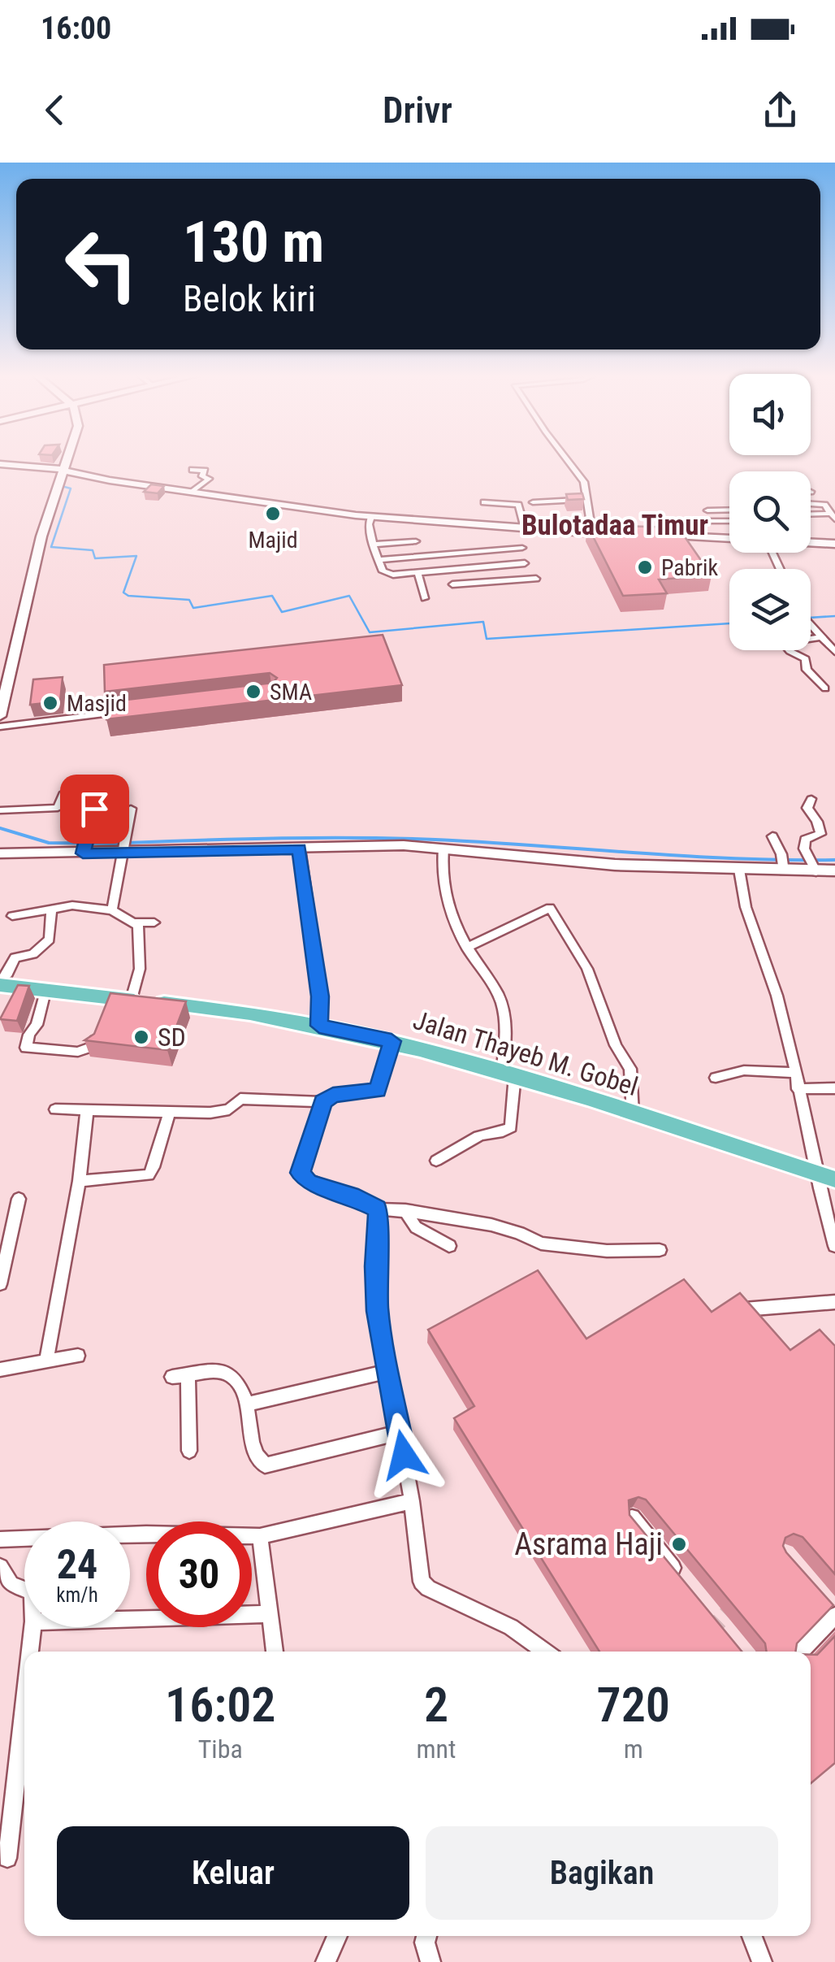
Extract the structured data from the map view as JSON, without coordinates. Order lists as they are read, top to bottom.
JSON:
{
  "streets": {
    "main road": ["Jalan Thayeb M. Gobel"]
  },
  "districts": ["Bulotadaa Timur"],
  "places": [
    "Majid",
    "Pabrik",
    "SMA",
    "Masjid",
    "SD",
    "Asrama Haji"
  ],
  "page": {
    "status": "16:00",
    "header": "Drivr",
    "turn": ["130 m", "Belok kiri"],
    "speed": "24 km/h",
    "limit": "30",
    "eta": [
      "16:02",
      "Tiba",
      "2",
      "mnt",
      "720",
      "m"
    ],
    "buttons": ["Keluar", "Bagikan"]
  }
}
